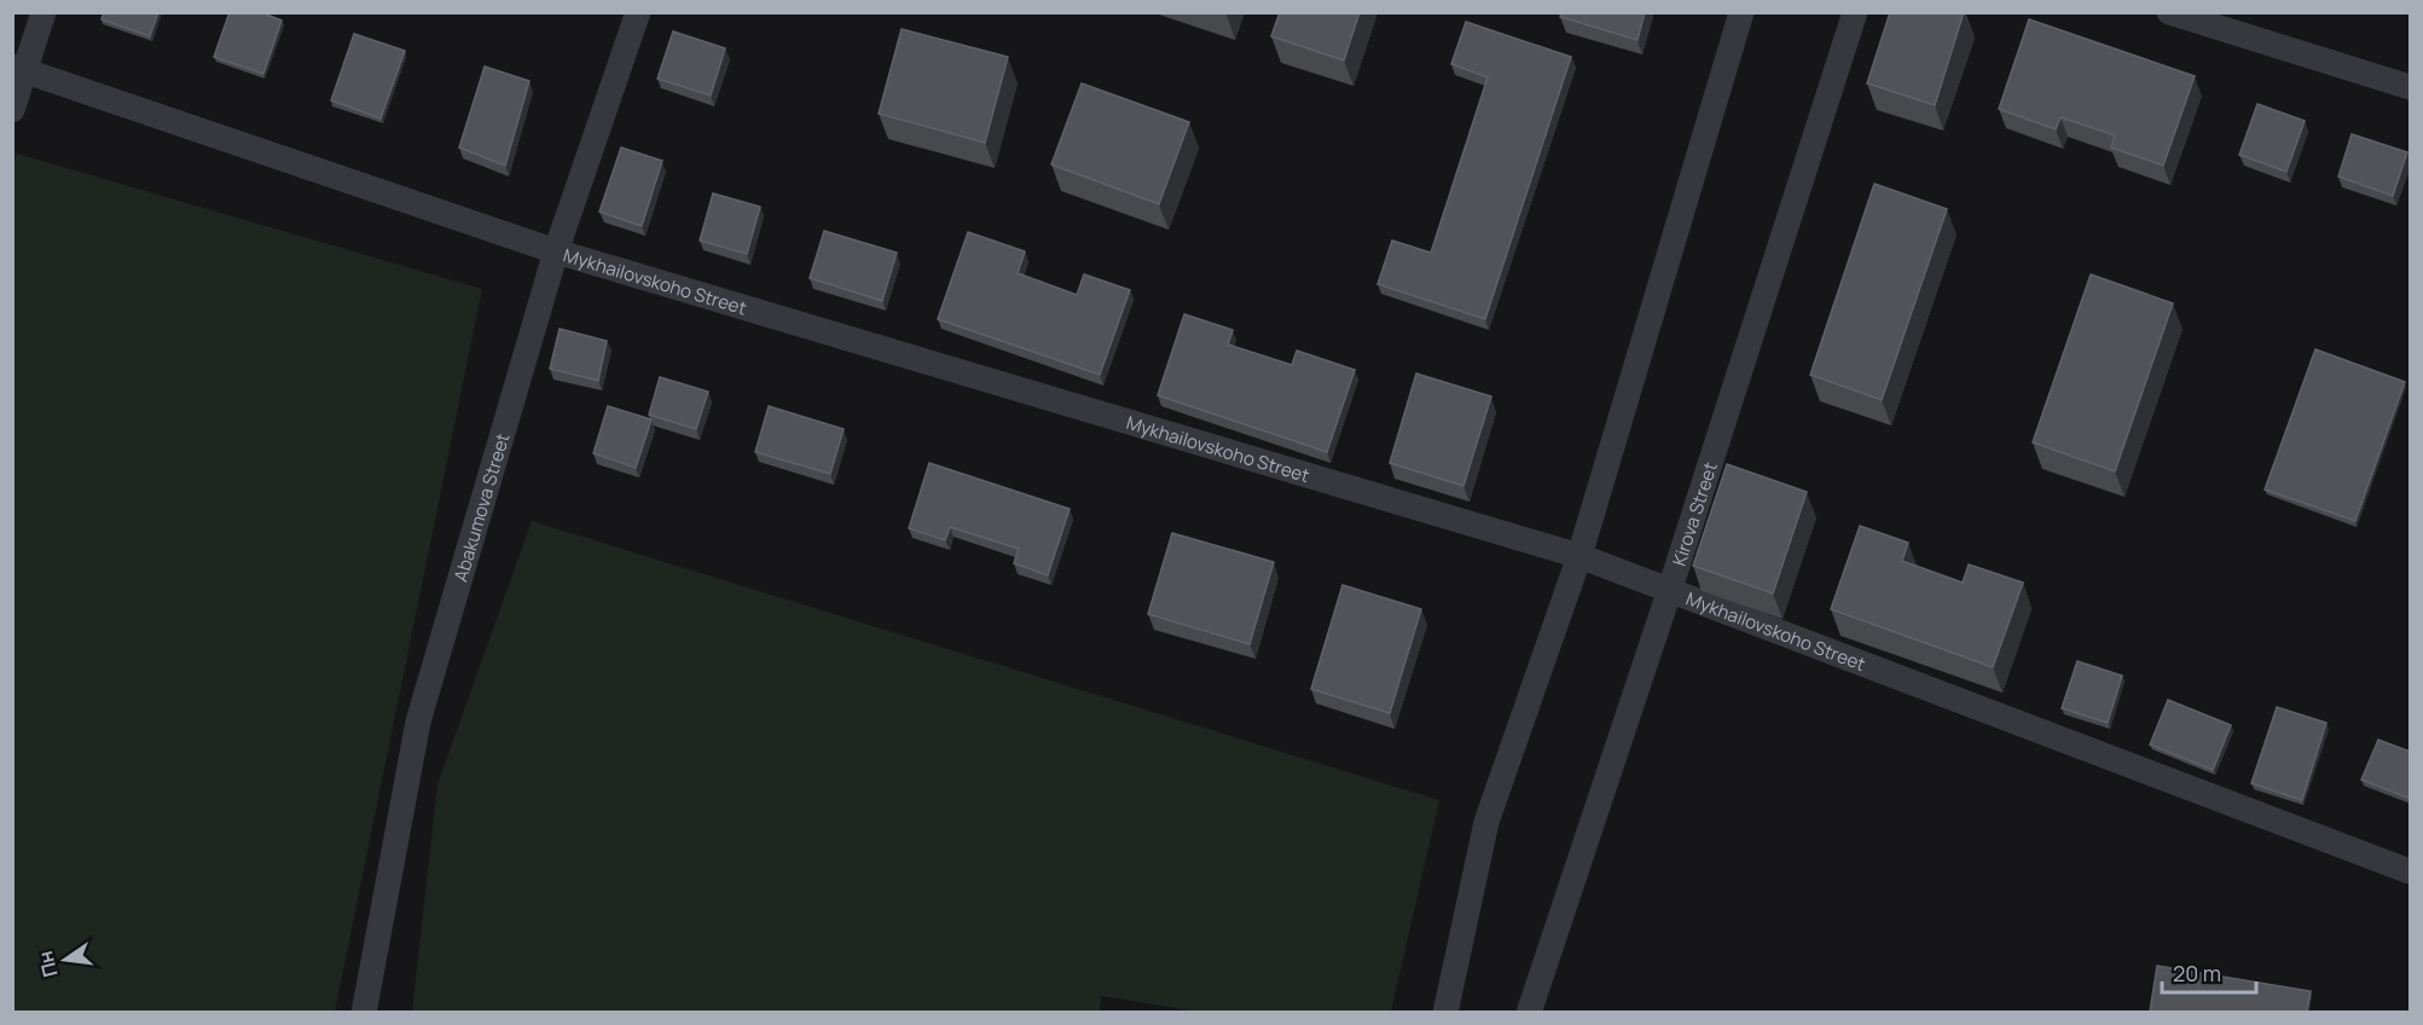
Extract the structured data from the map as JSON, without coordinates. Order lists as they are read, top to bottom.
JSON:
{
  "streets": {
    "street": ["Mykhailovskoho Street", "Abakumova Street", "Kirova Street"]
  },
  "crossings": [
    ["Mykhailovskoho Street", "Abakumova Street"],
    ["Mykhailovskoho Street", "Kirova Street"]
  ],
  "scale_bar": "20 m",
  "north": "left"
}
